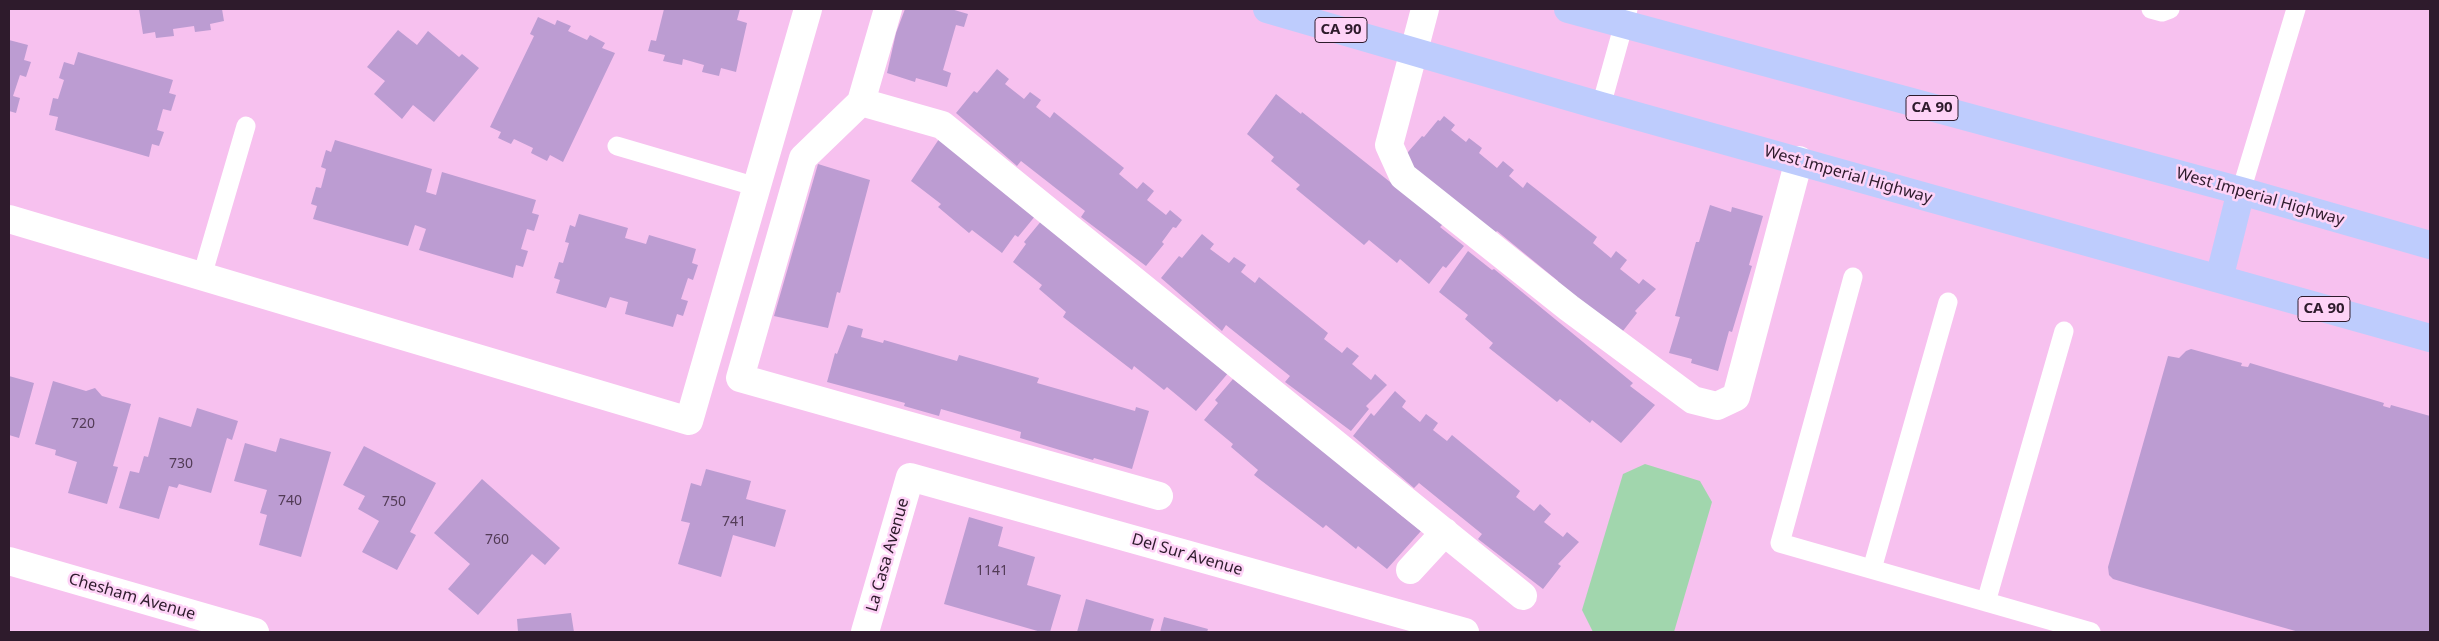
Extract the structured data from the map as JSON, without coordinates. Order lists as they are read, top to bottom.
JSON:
{
  "streets": {
    "main road": ["CA 90", "West Imperial Highway"],
    "street": ["La Casa Avenue", "Del Sur Avenue", "Chesham Avenue"]
  },
  "crossings": [
    ["La Casa Avenue", "Del Sur Avenue"]
  ],
  "house_numbers": [
    "720",
    "730",
    "740",
    "750",
    "741",
    "760",
    "1141"
  ]
}
